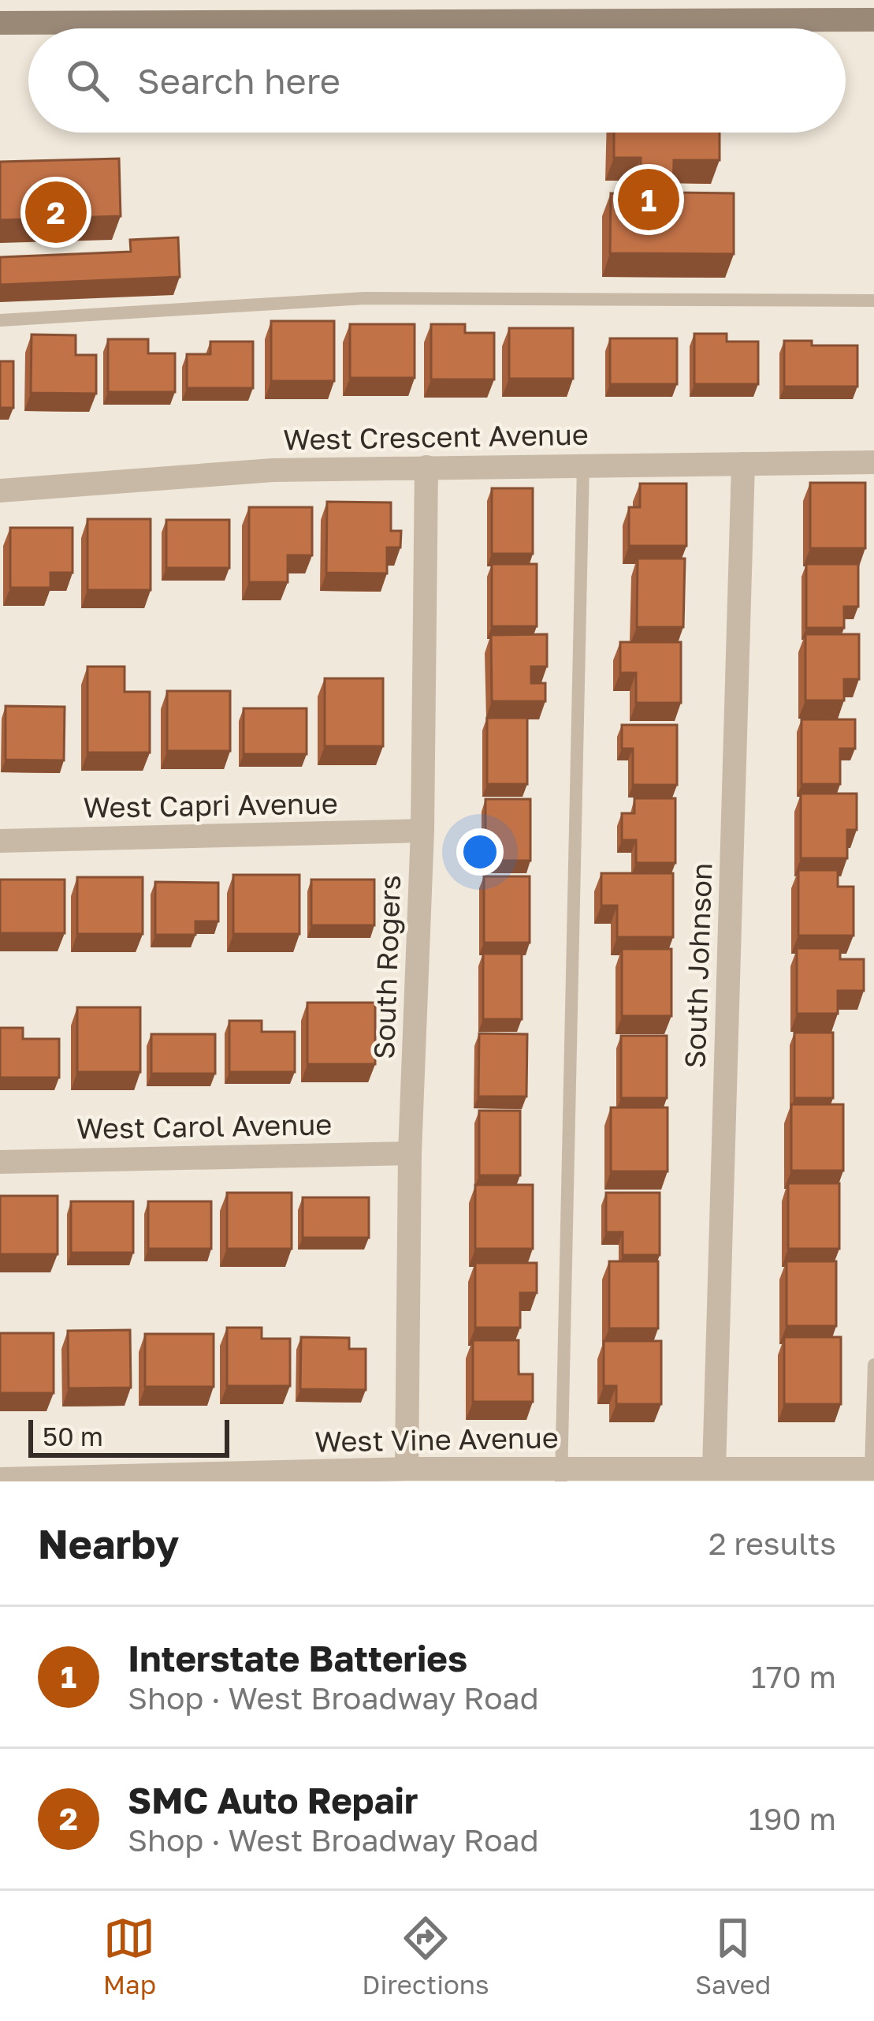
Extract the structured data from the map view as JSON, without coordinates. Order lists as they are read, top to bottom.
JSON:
{
  "streets": {
    "street": [
      "West Crescent Avenue",
      "West Capri Avenue",
      "South Johnson",
      "South Rogers",
      "West Carol Avenue",
      "West Vine Avenue"
    ]
  },
  "crossings": [
    ["West Crescent Avenue", "South Johnson"],
    ["West Crescent Avenue", "South Rogers"],
    ["West Capri Avenue", "South Rogers"],
    ["South Johnson", "West Vine Avenue"],
    ["South Rogers", "West Carol Avenue"],
    ["South Rogers", "West Vine Avenue"]
  ],
  "scale_bar": "50 m",
  "page": {
    "search": "Search here",
    "pins": ["1", "2"],
    "scale": "50 m",
    "heading": ["Nearby", "2 results"],
    "list": [
      {
        "mark": "1",
        "name": "Interstate Batteries",
        "note": "Shop · West Broadway Road",
        "value": "170 m"
      },
      {
        "mark": "2",
        "name": "SMC Auto Repair",
        "note": "Shop · West Broadway Road",
        "value": "190 m"
      }
    ],
    "nav": ["Map", "Directions", "Saved"]
  }
}
